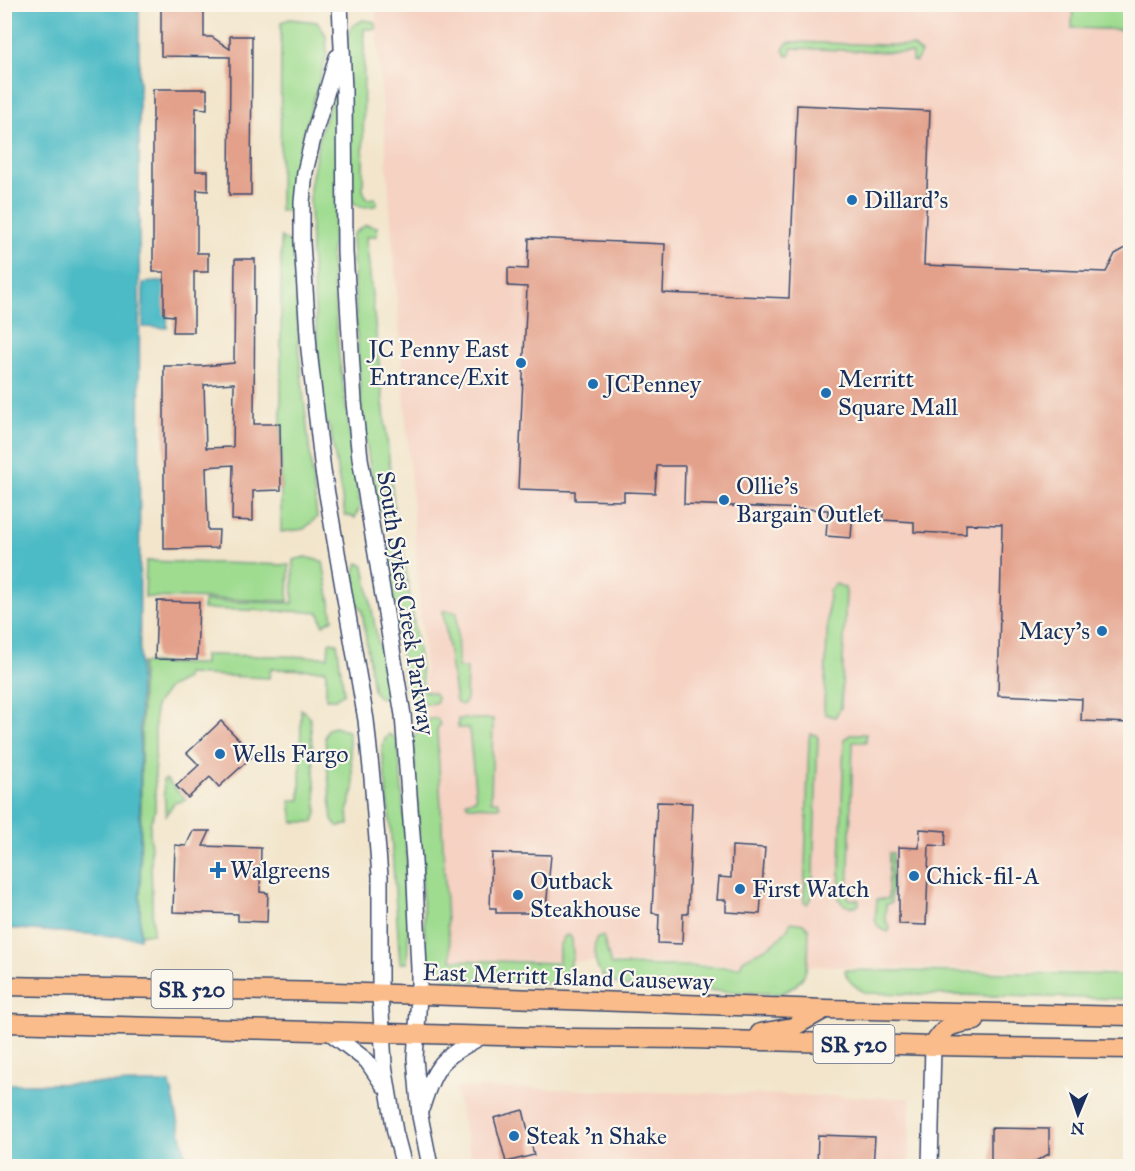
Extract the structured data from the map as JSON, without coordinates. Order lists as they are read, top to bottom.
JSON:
{
  "streets": {
    "main road": ["East Merritt Island Causeway", "SR 520"],
    "street": ["South Sykes Creek Parkway"]
  },
  "crossings": [
    ["South Sykes Creek Parkway", "East Merritt Island Causeway"],
    ["South Sykes Creek Parkway", "SR 520"]
  ],
  "places": {
    "other": [
      "Dillard's",
      "JC Penny East Entrance/Exit",
      "JCPenney",
      "Merritt Square Mall",
      "Ollie's Bargain Outlet",
      "Macy's",
      "Wells Fargo",
      "Chick-fil-A",
      "First Watch",
      "Outback Steakhouse",
      "Steak 'n Shake"
    ],
    "health": ["Walgreens"]
  },
  "north": "bottom"
}
